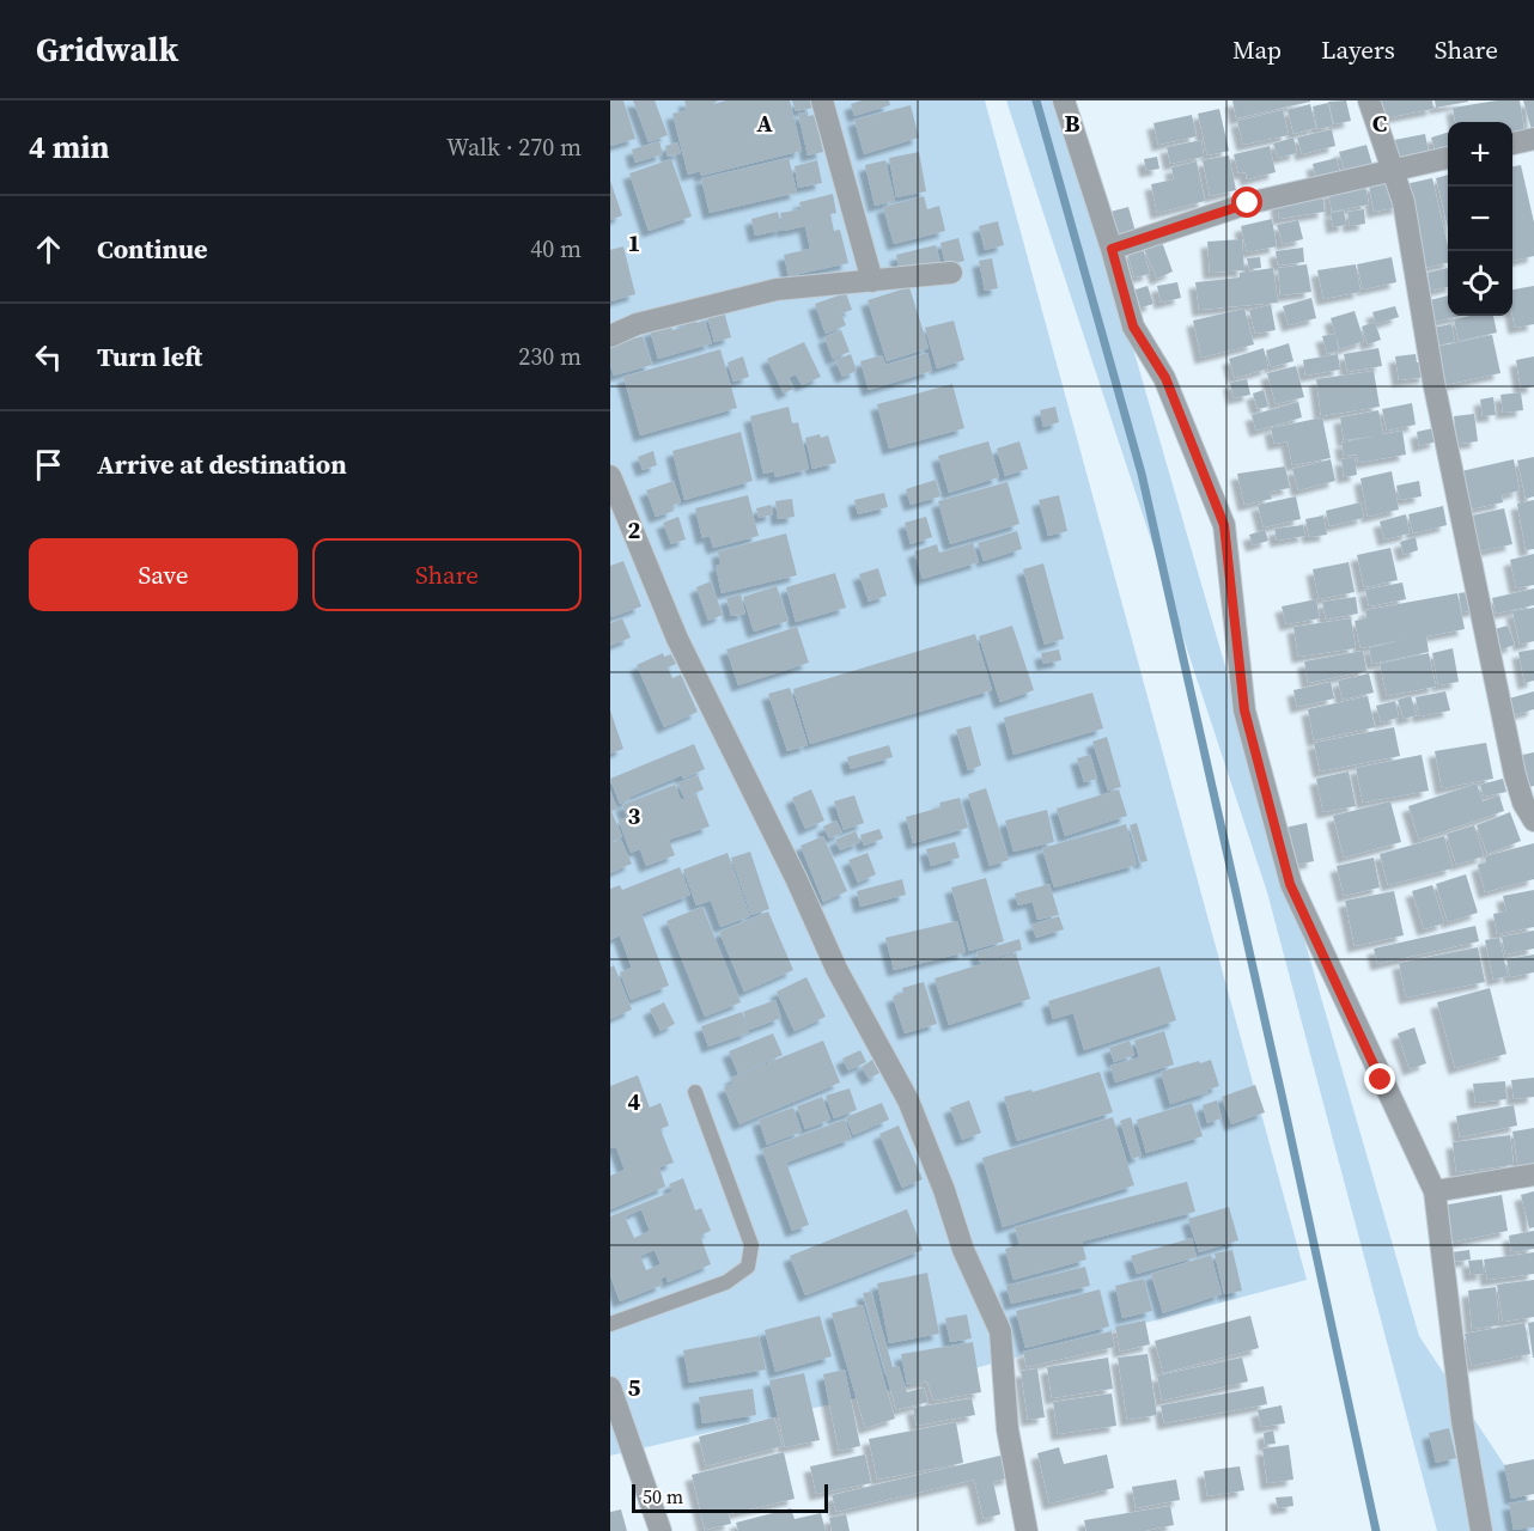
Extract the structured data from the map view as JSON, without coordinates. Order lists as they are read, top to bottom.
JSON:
{
  "scale_bar": "50 m",
  "page": {
    "header": "Gridwalk",
    "nav": ["Map", "Layers", "Share"],
    "heading": ["4 min", "Walk · 270 m"],
    "map_buttons": ["+", "−"],
    "list": [
      ["Continue", "40 m"],
      ["Turn left", "230 m"],
      "Arrive at destination"
    ],
    "buttons": ["Save", "Share"],
    "scale": "50 m"
  },
  "grid": {
    "columns": ["A", "B", "C"],
    "rows": [
      "1",
      "2",
      "3",
      "4",
      "5"
    ]
  }
}
